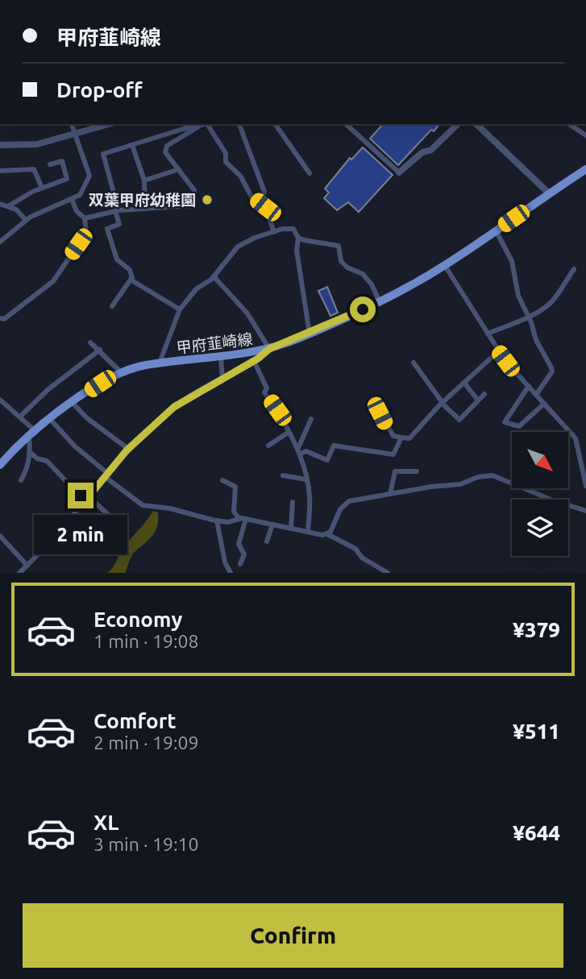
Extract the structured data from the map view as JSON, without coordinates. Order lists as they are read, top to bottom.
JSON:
{
  "streets": {
    "main road": ["甲府韮崎線"]
  },
  "places": ["双葉甲府幼稚園"],
  "north": "bottom right",
  "page": {
    "banner": ["甲府韮崎線", "Drop-off"],
    "bubble": "2 min",
    "list": [
      {
        "name": "Economy",
        "note": "1 min · 19:08",
        "value": "¥379"
      },
      {
        "name": "Comfort",
        "note": "2 min · 19:09",
        "value": "¥511"
      },
      {
        "name": "XL",
        "note": "3 min · 19:10",
        "value": "¥644"
      }
    ],
    "buttons": "Confirm"
  }
}
